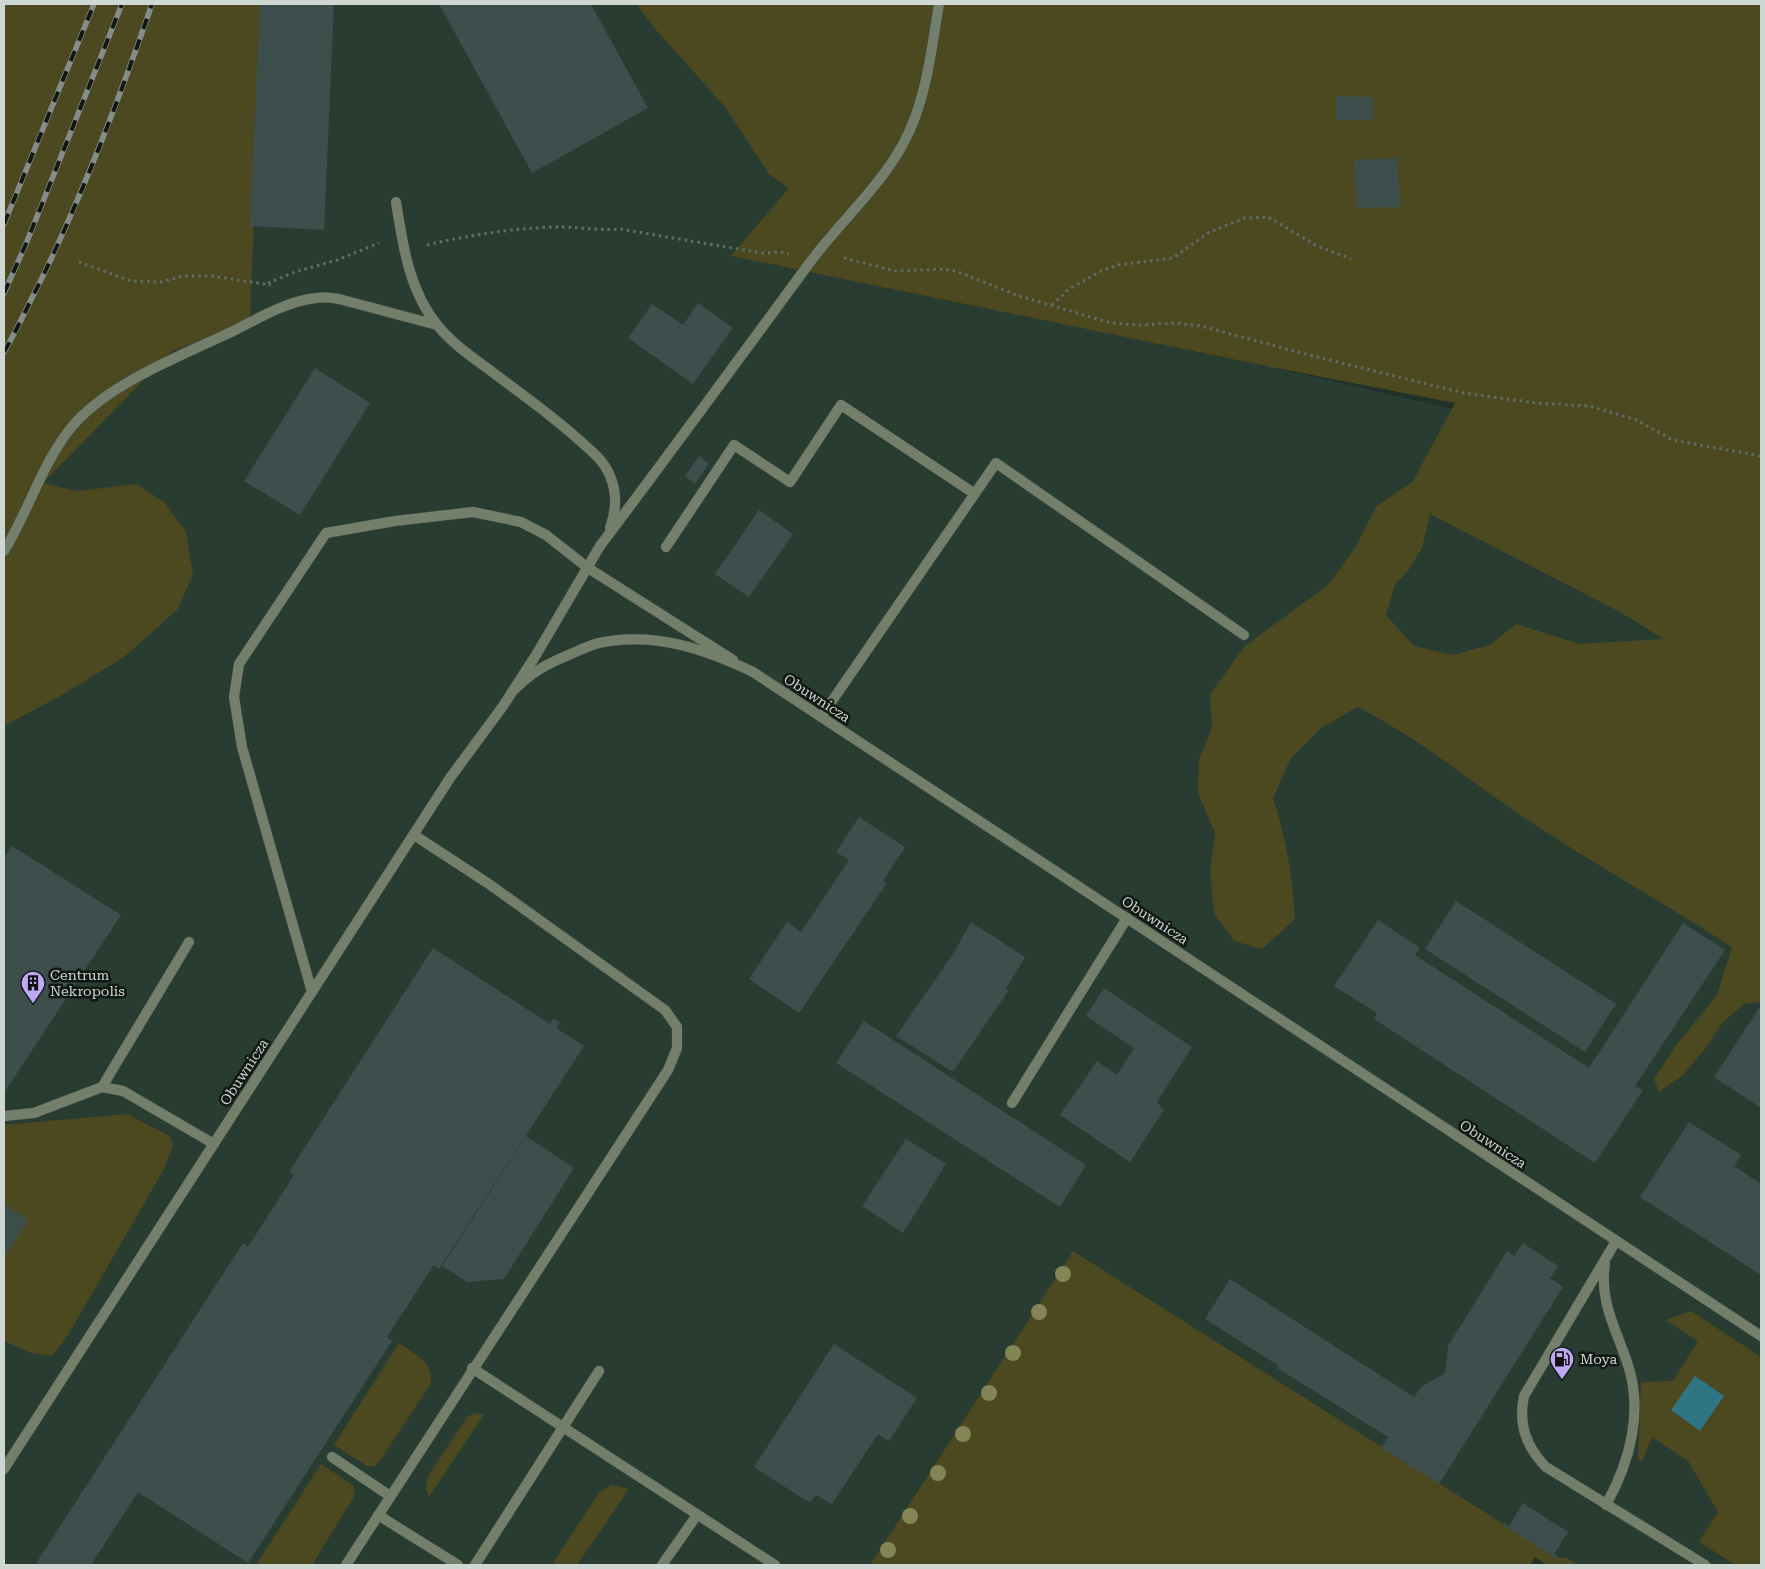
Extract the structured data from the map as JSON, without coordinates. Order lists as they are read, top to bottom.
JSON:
{
  "streets": {
    "street": ["Obuwnicza"]
  },
  "places": {
    "building": ["Centrum Nekropolis"],
    "fuel station": ["Moya"]
  }
}
